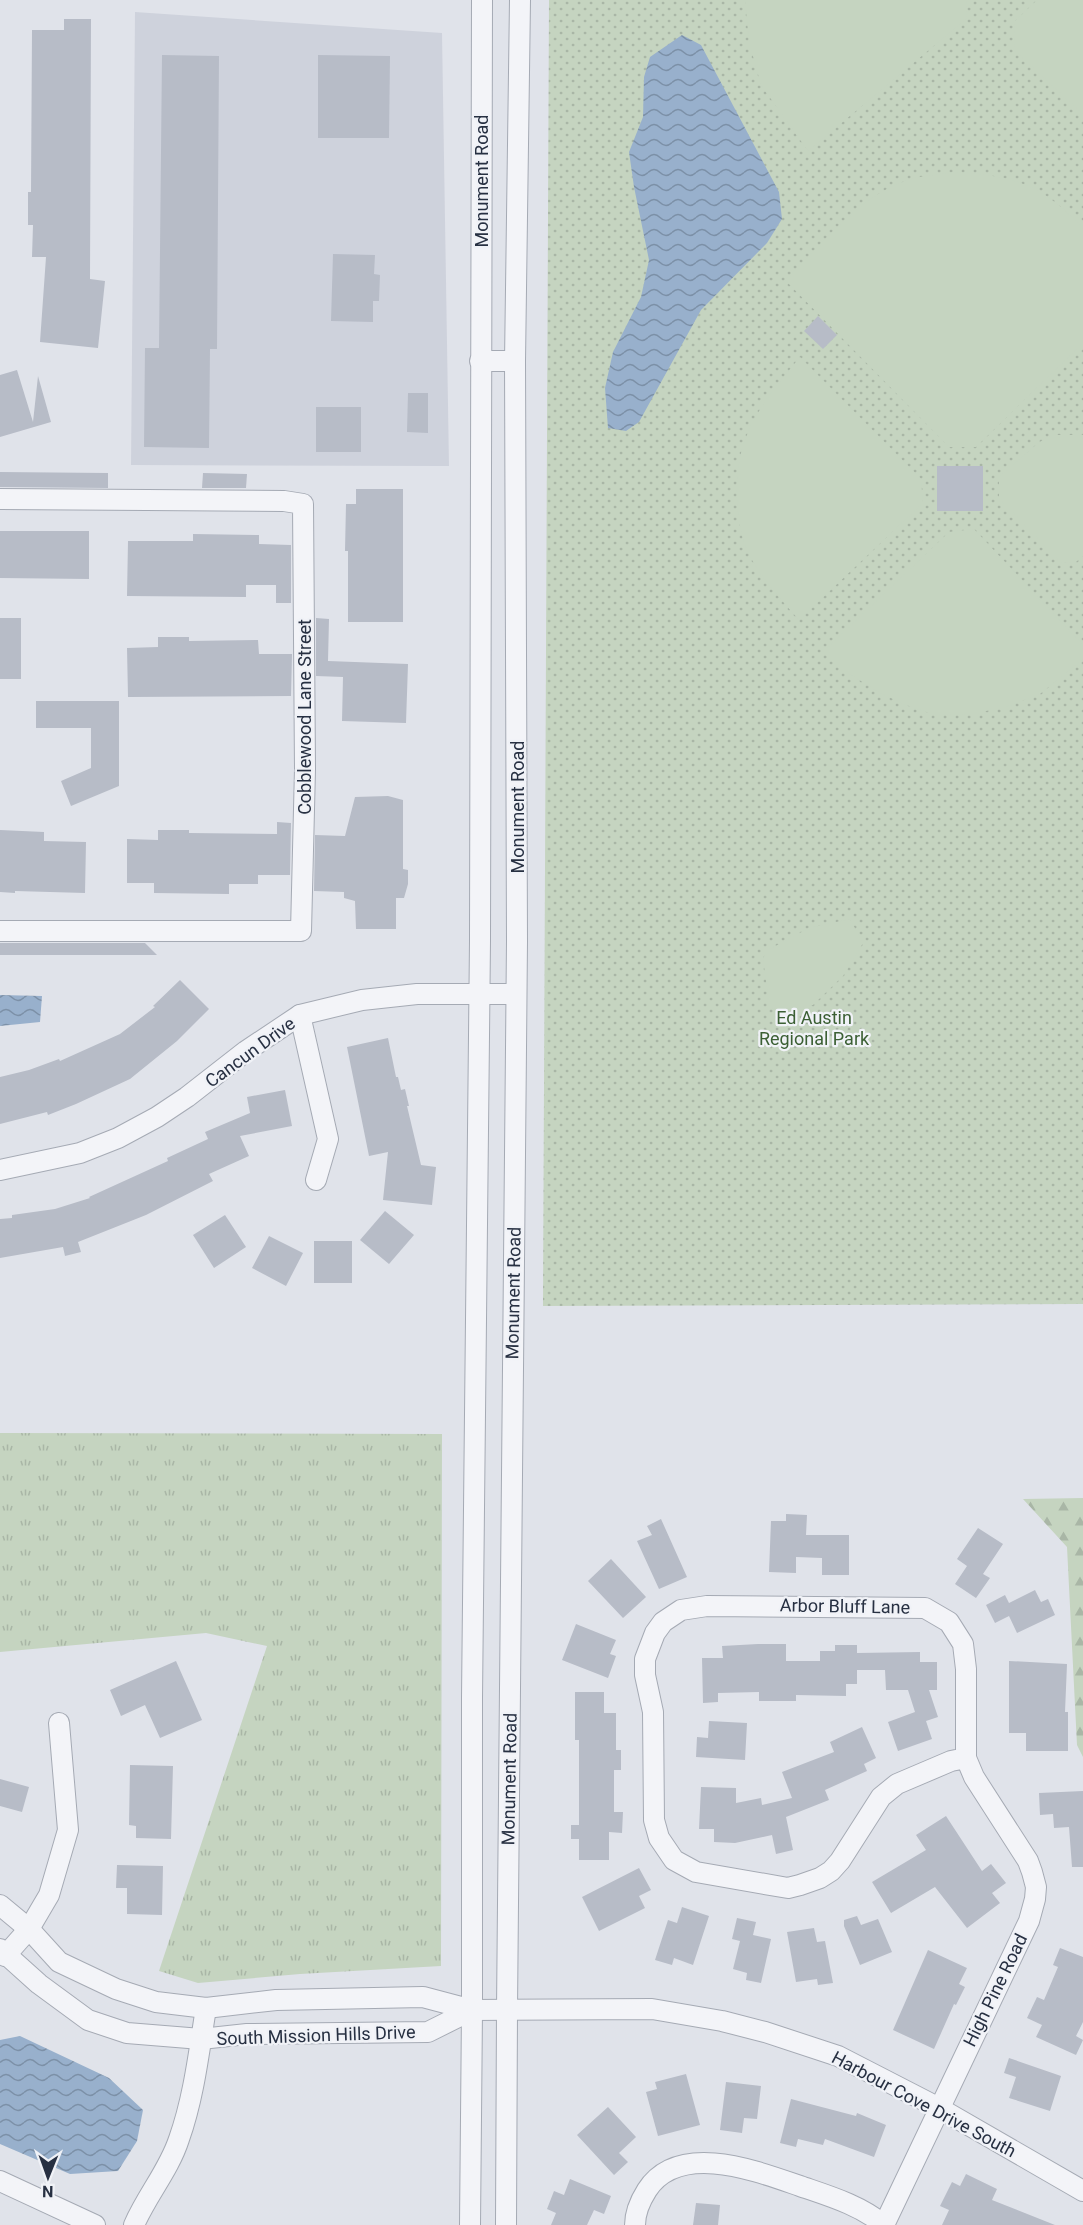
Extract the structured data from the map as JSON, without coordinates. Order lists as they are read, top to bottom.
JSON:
{
  "streets": {
    "street": [
      "Monument Road",
      "Cobblewood Lane Street",
      "Cancun Drive",
      "Arbor Bluff Lane",
      "High Pine Road",
      "South Mission Hills Drive",
      "Harbour Cove Drive South"
    ]
  },
  "crossings": [
    ["Monument Road", "Cancun Drive"],
    ["Monument Road", "South Mission Hills Drive"],
    ["Monument Road", "Harbour Cove Drive South"],
    ["Arbor Bluff Lane", "High Pine Road"],
    ["High Pine Road", "Harbour Cove Drive South"],
    ["South Mission Hills Drive", "Harbour Cove Drive South"]
  ],
  "parks": ["Ed Austin Regional Park"],
  "north": "bottom"
}
